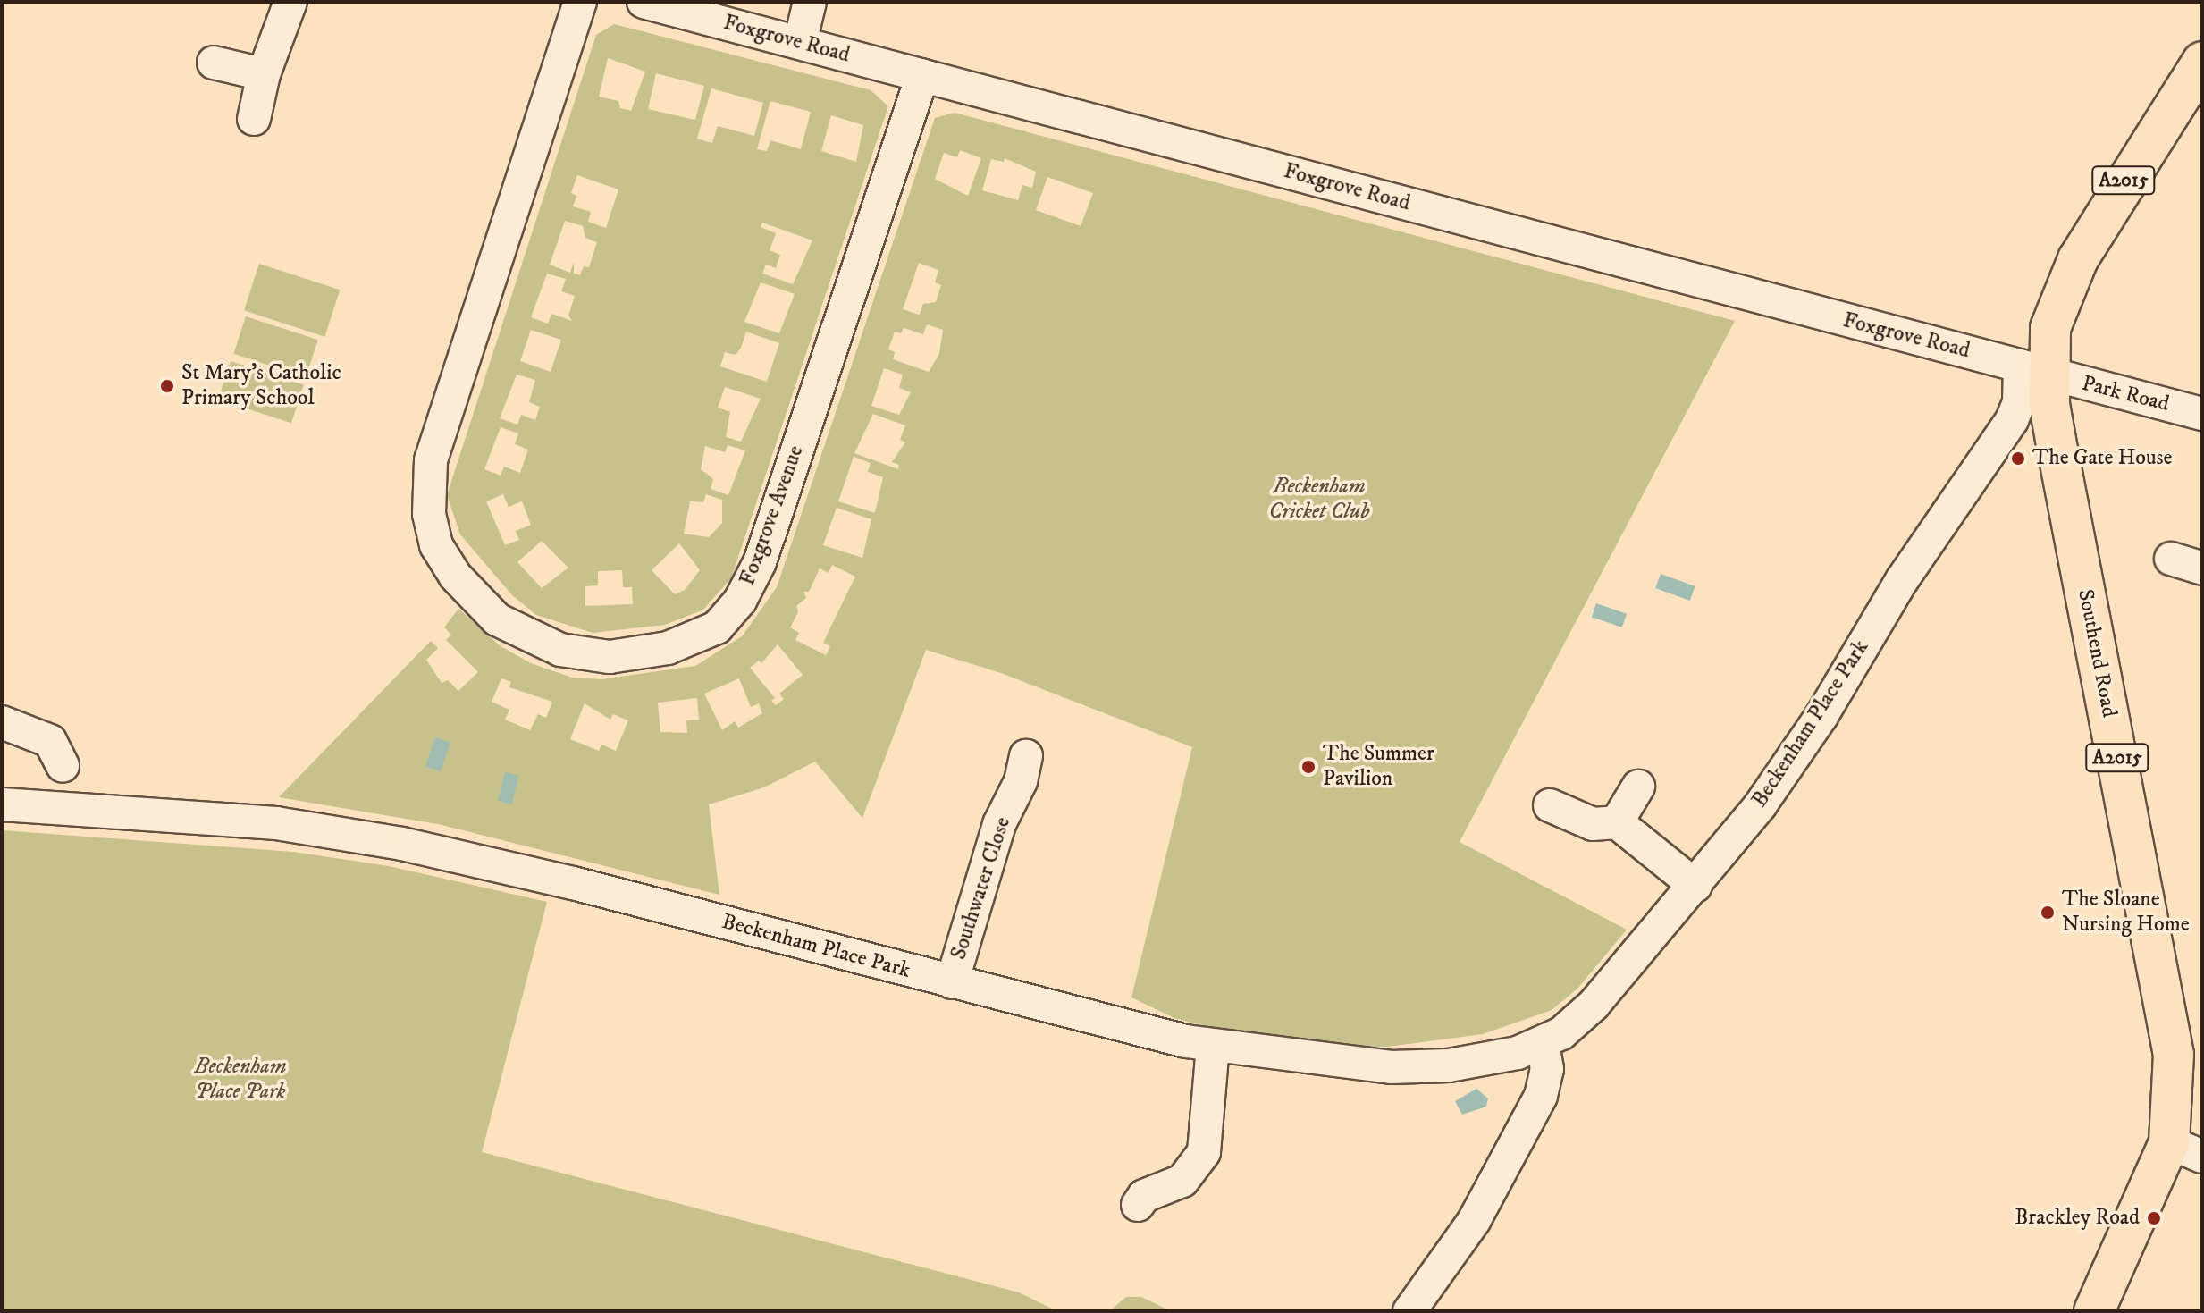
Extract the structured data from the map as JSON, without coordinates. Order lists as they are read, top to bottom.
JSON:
{
  "streets": {
    "main road": ["A2015", "Southend Road"],
    "street": [
      "Foxgrove Road",
      "Park Road",
      "Foxgrove Avenue",
      "Beckenham Place Park",
      "Southwater Close"
    ]
  },
  "crossings": [
    ["Foxgrove Road", "Park Road"],
    ["Foxgrove Road", "Foxgrove Avenue"],
    ["Foxgrove Road", "Southend Road"],
    ["Foxgrove Road", "Beckenham Place Park"],
    ["Park Road", "Southend Road"],
    ["Park Road", "Beckenham Place Park"],
    ["Southend Road", "Beckenham Place Park"],
    ["Beckenham Place Park", "Southwater Close"]
  ],
  "parks": ["Beckenham Cricket Club", "Beckenham Place Park"],
  "places": [
    "St Mary's Catholic Primary School",
    "The Gate House",
    "The Summer Pavilion",
    "The Sloane Nursing Home",
    "Brackley Road"
  ]
}
